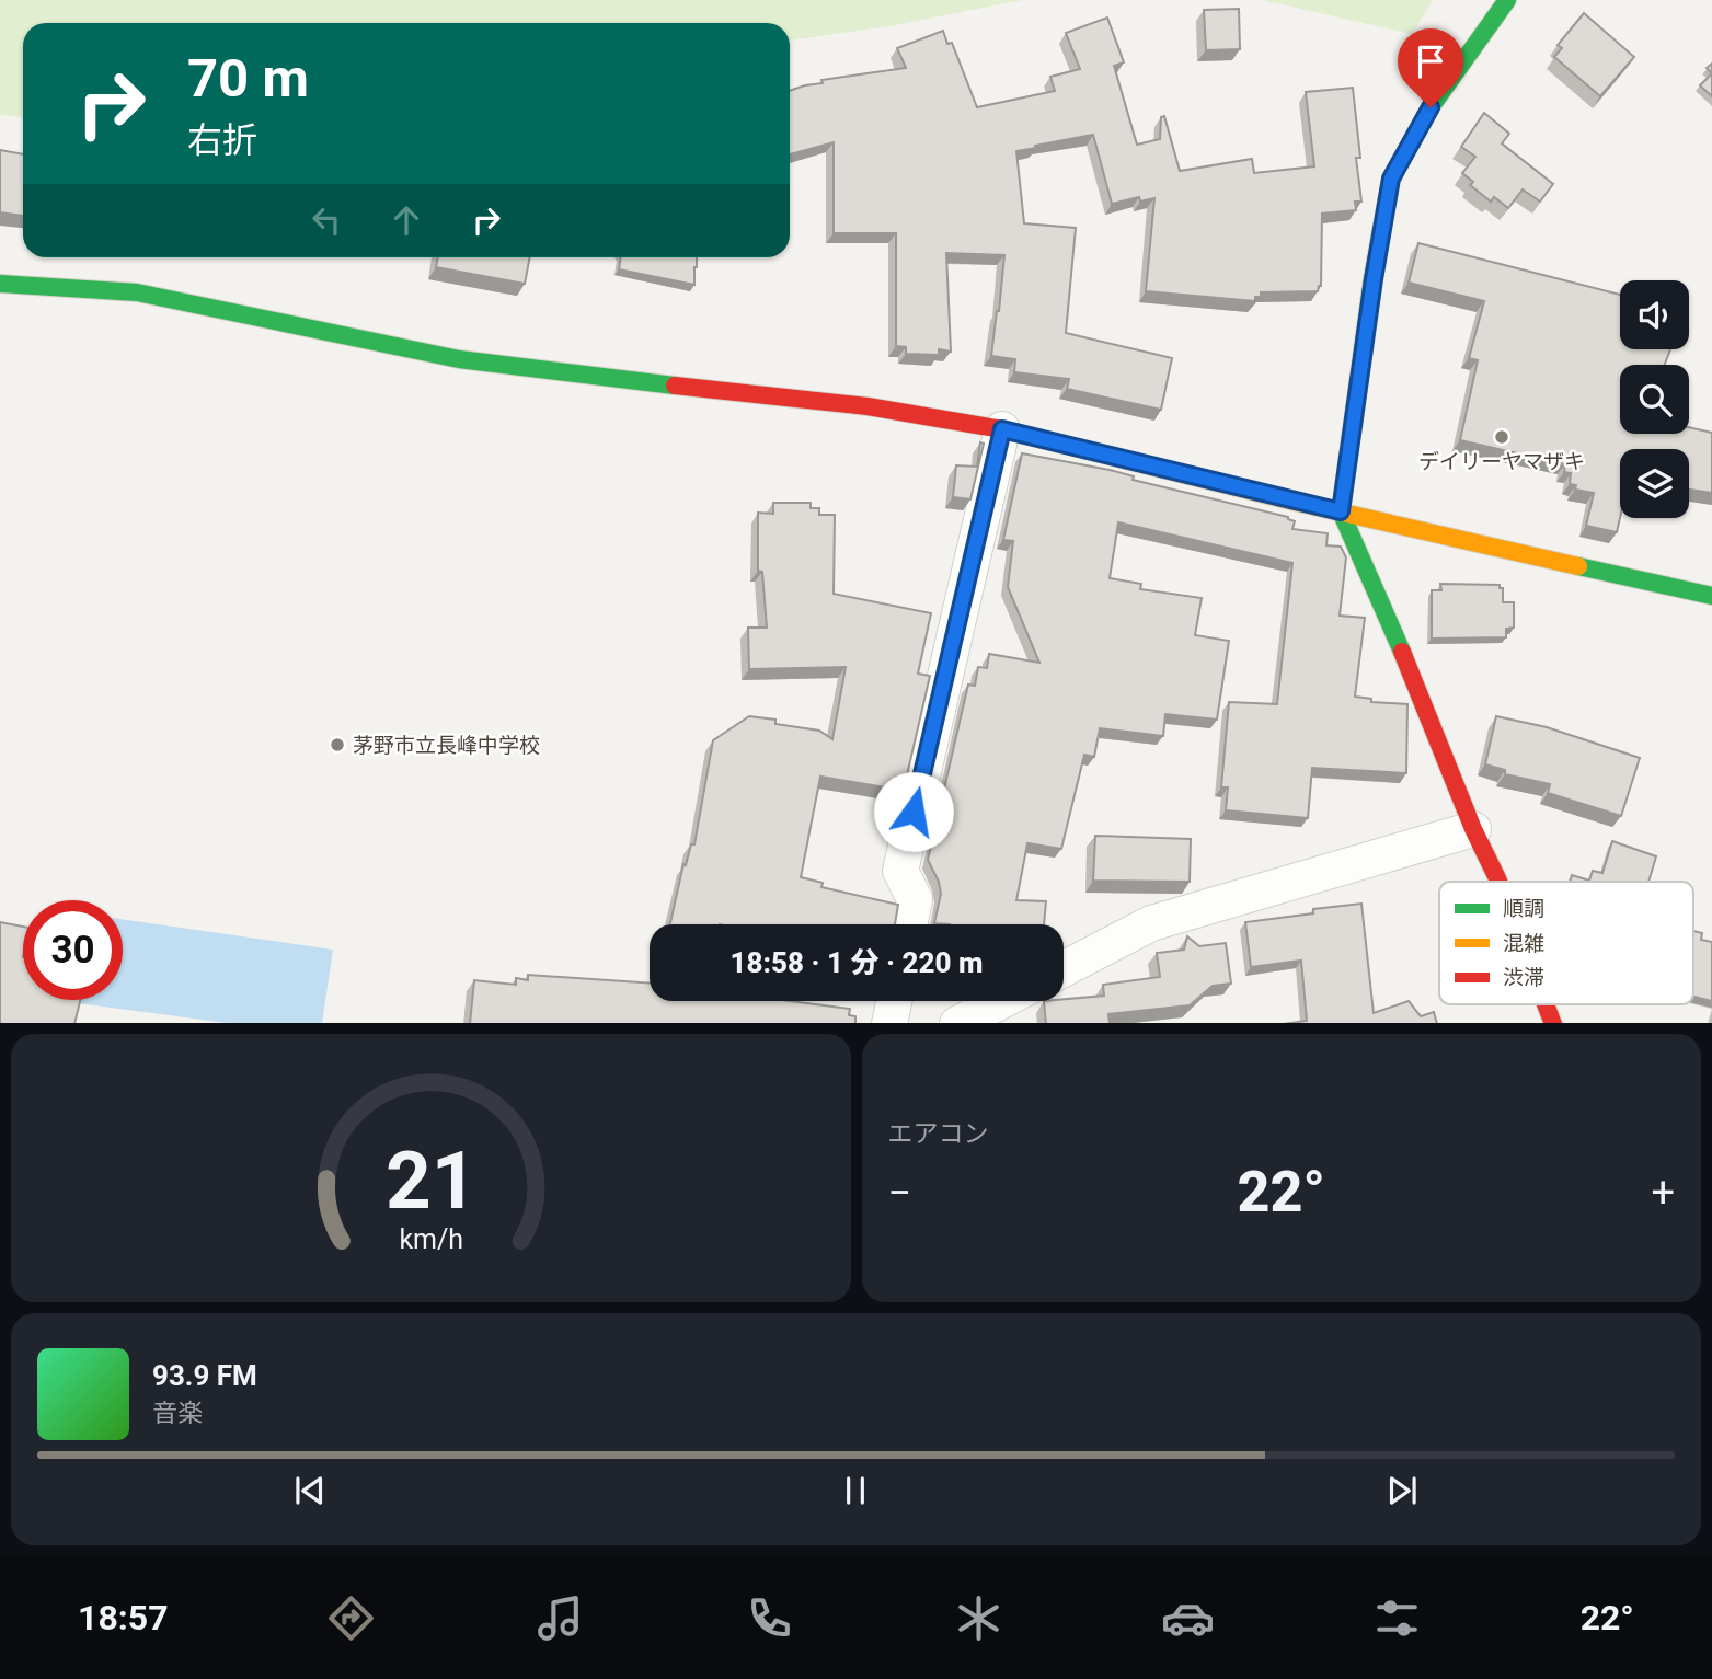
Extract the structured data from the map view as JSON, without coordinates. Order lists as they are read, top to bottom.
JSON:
{
  "places": ["デイリーヤマザキ", "茅野市立長峰中学校"],
  "legend": ["順調", "混雑", "渋滞"],
  "page": {
    "turn": ["70 m", "右折"],
    "limit": "30",
    "trip": "18:58 · 1 分 · 220 m",
    "tile": "エアコン",
    "heat": ["−", "22°", "+"],
    "song": ["93.9 FM", "音楽"],
    "tabs": ["18:57", "22°"],
    "gauge": ["21", "km/h"]
  }
}
